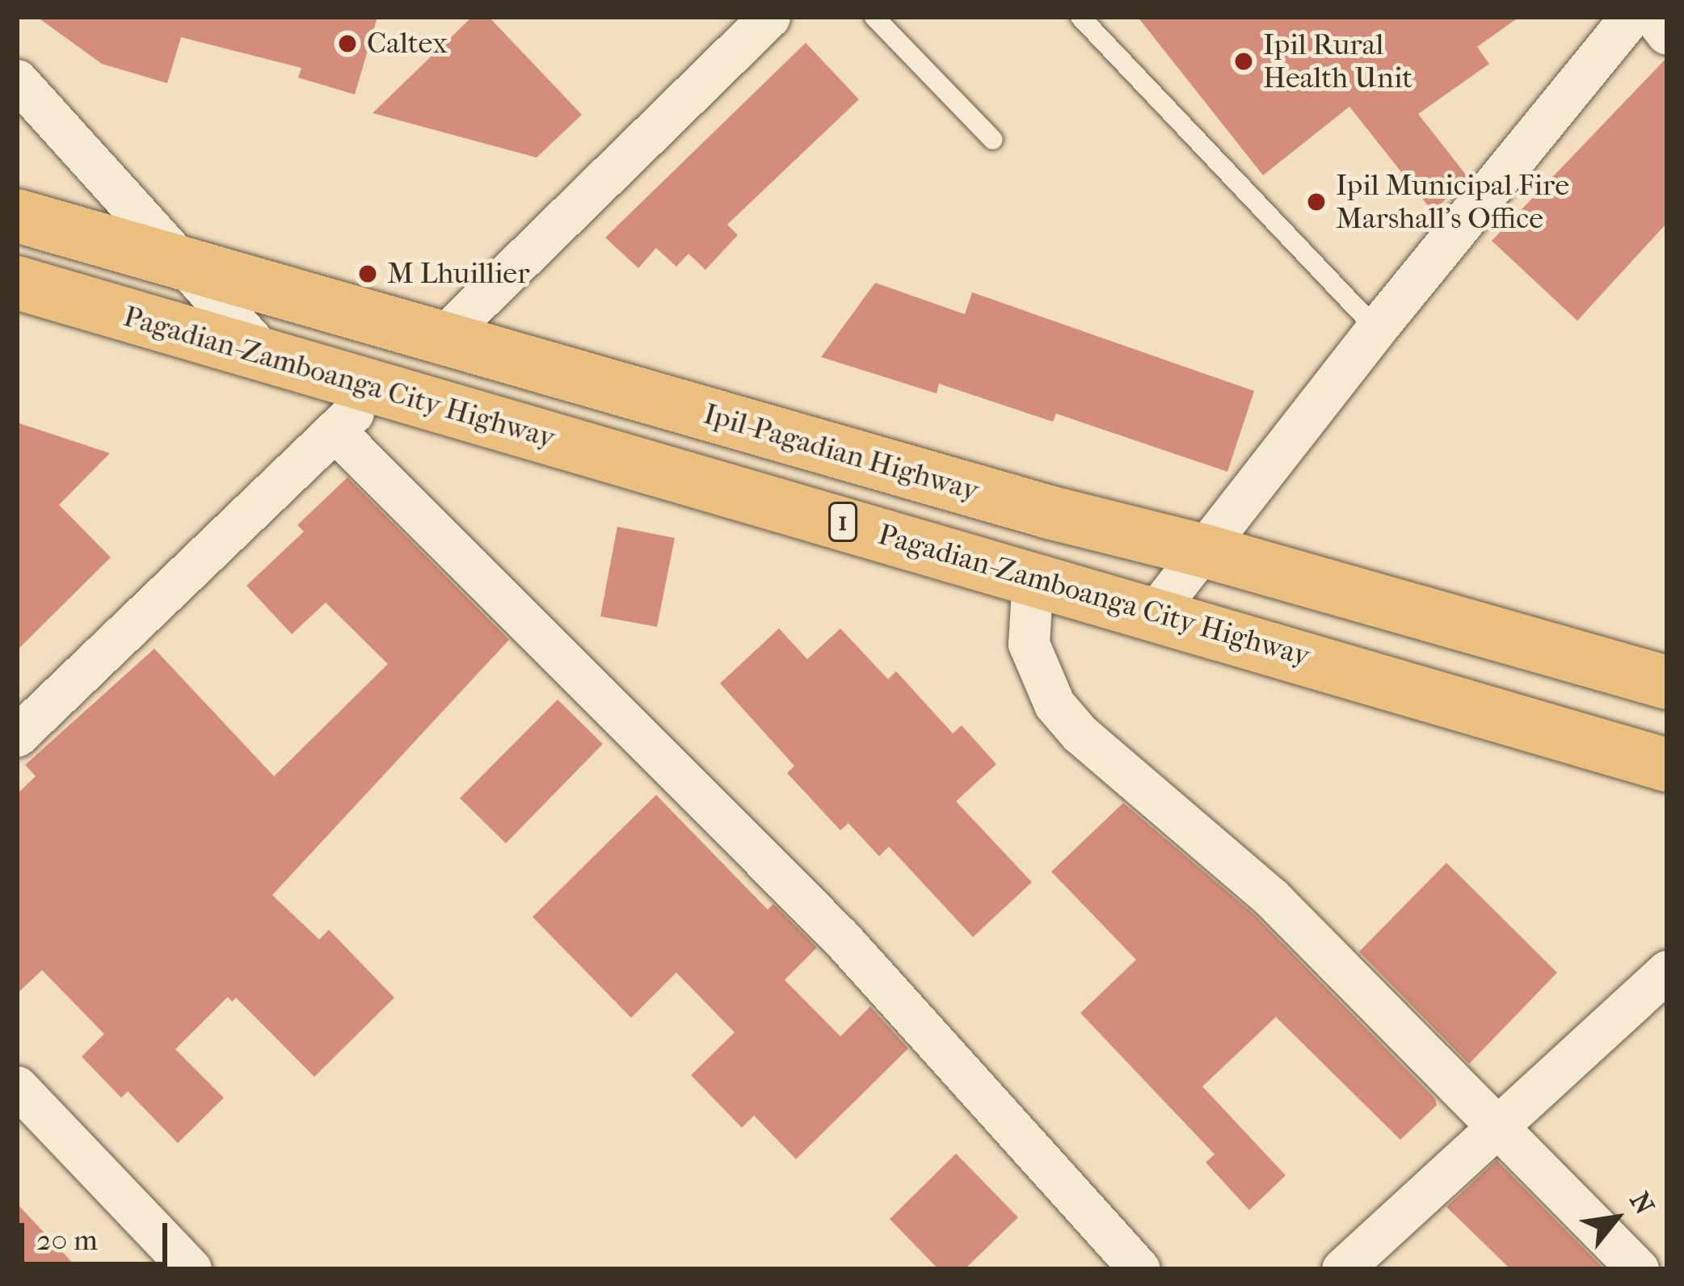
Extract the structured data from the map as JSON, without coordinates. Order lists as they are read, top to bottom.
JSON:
{
  "streets": {
    "main road": ["Pagadian-Zamboanga City Highway", "Ipil-Pagadian Highway", "1"]
  },
  "places": [
    "Caltex",
    "Ipil Rural Health Unit",
    "Ipil Municipal Fire Marshall's Office",
    "M Lhuillier"
  ],
  "scale_bar": "20 m",
  "north": "top right"
}
